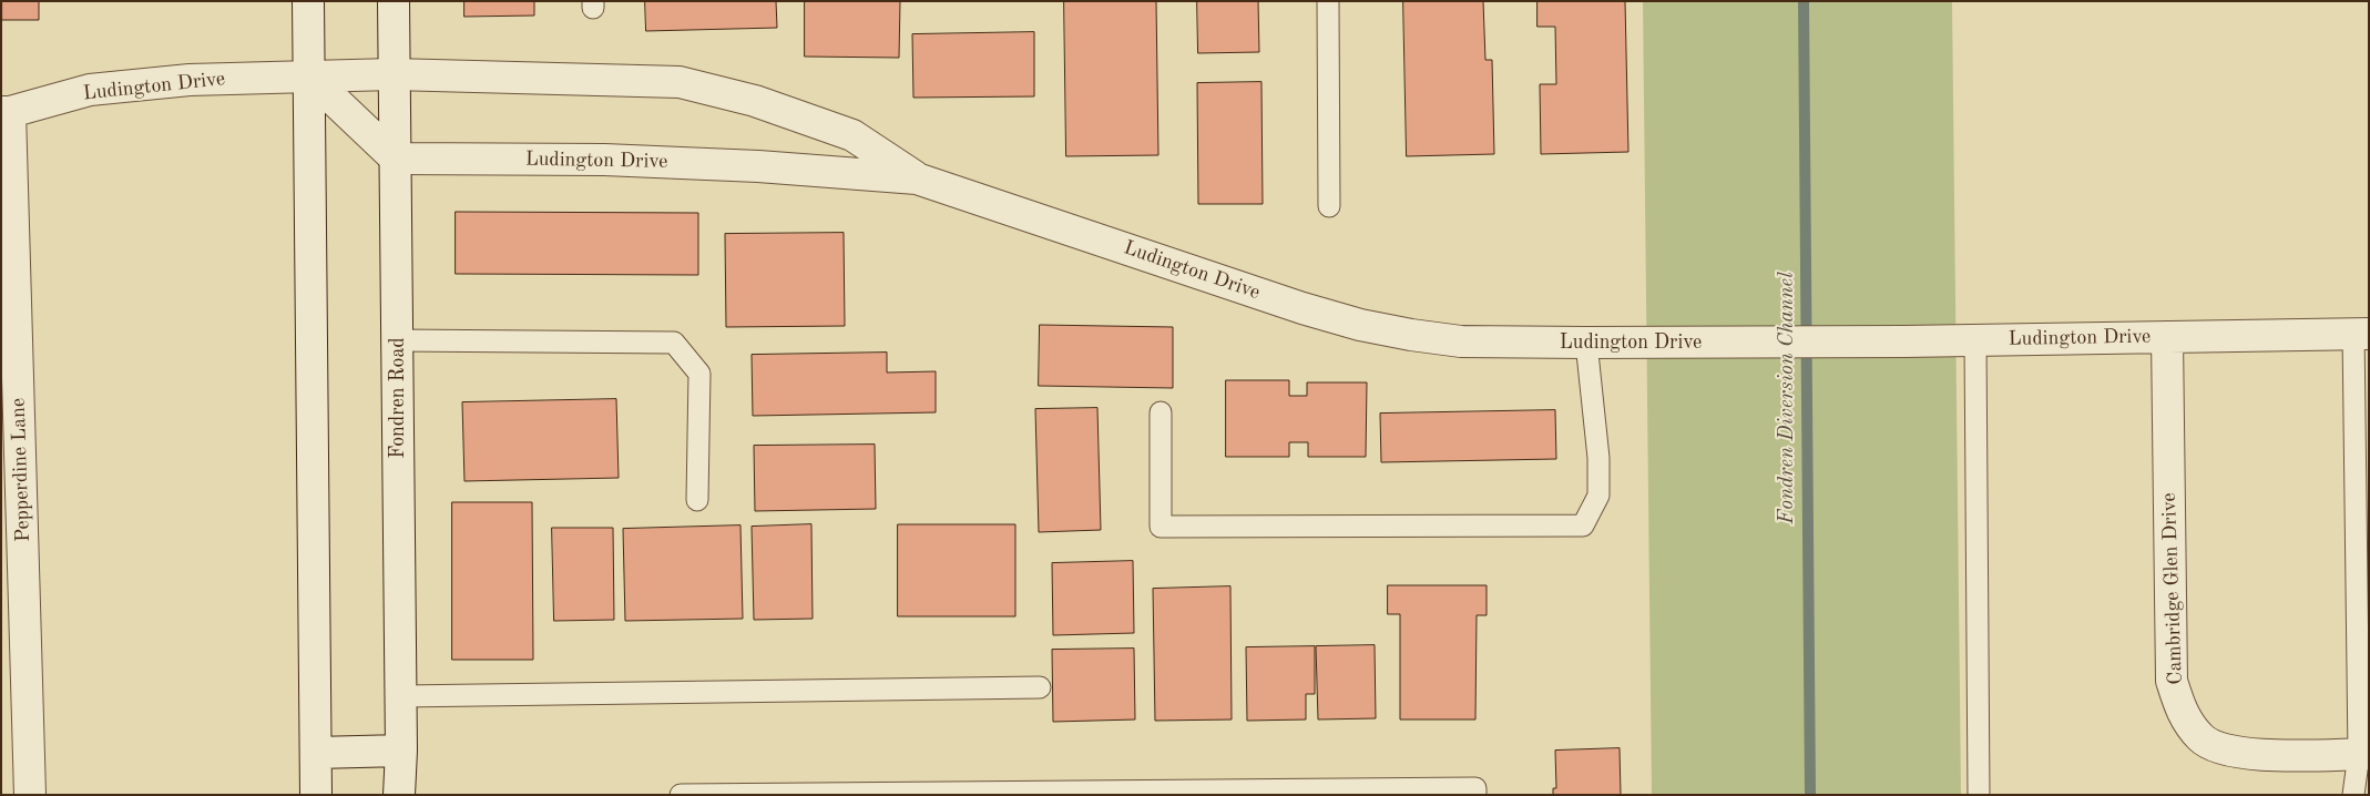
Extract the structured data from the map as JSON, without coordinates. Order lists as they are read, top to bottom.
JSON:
{
  "streets": {
    "street": [
      "Ludington Drive",
      "Fondren Road",
      "Pepperdine Lane",
      "Cambridge Glen Drive"
    ]
  },
  "crossings": [
    ["Ludington Drive", "Fondren Road"],
    ["Ludington Drive", "Pepperdine Lane"],
    ["Ludington Drive", "Cambridge Glen Drive"]
  ],
  "water": ["Fondren Diversion Channel"]
}
